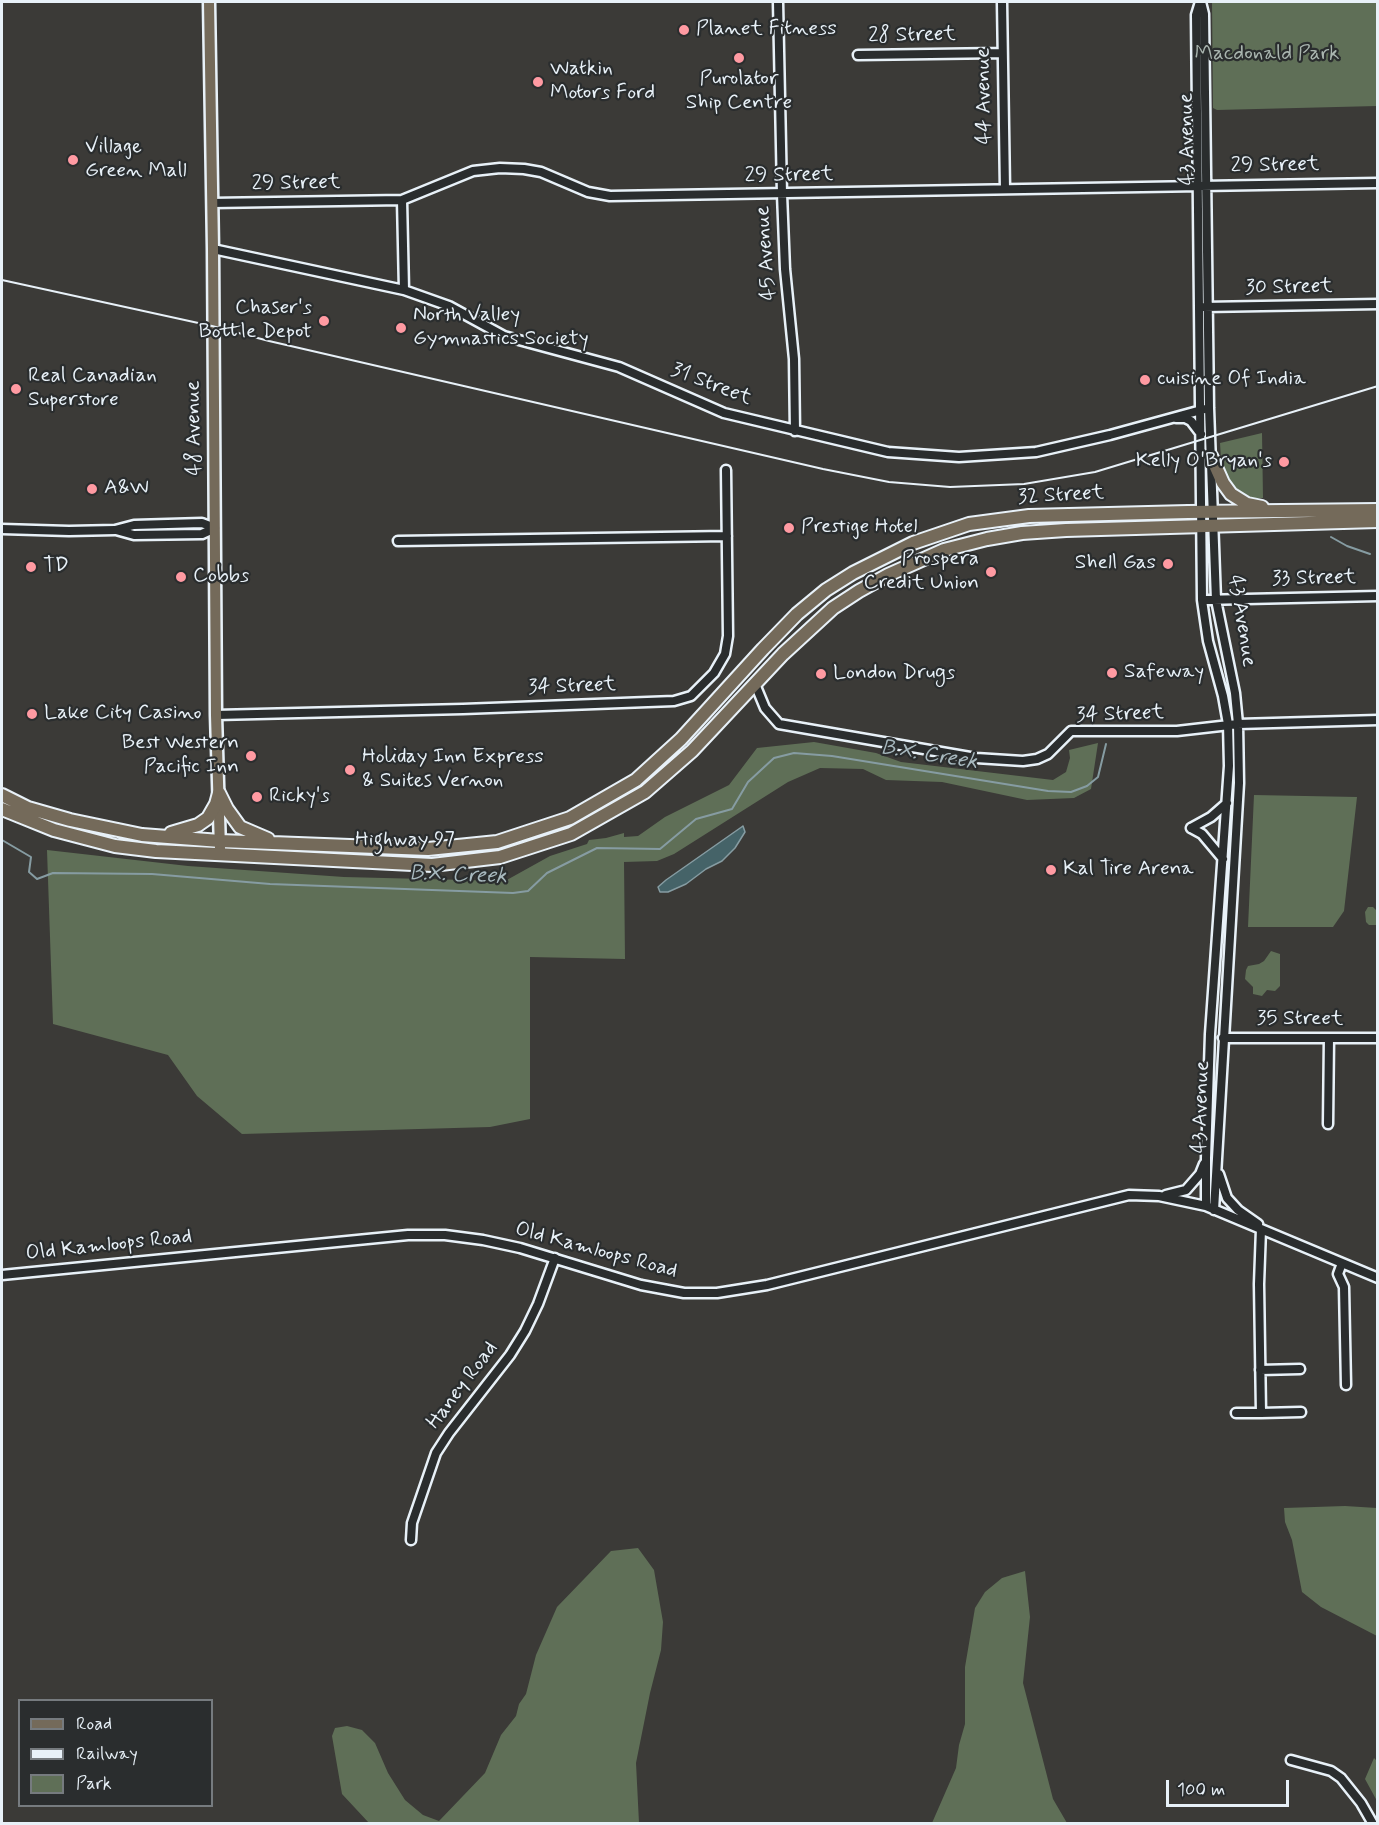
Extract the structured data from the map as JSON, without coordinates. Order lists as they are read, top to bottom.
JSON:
{
  "streets": {
    "highway": ["32 Street", "Highway 97"],
    "main road": ["48 Avenue"],
    "street": [
      "28 Street",
      "44 Avenue",
      "43 Avenue",
      "29 Street",
      "45 Avenue",
      "30 Street",
      "31 Street",
      "33 Street",
      "34 Street",
      "35 Street",
      "Old Kamloops Road",
      "Haney Road"
    ]
  },
  "crossings": [
    ["28 Street", "44 Avenue"],
    ["44 Avenue", "29 Street"],
    ["43 Avenue", "29 Street"],
    ["43 Avenue", "30 Street"],
    ["43 Avenue", "31 Street"],
    ["43 Avenue", "32 Street"],
    ["43 Avenue", "33 Street"],
    ["43 Avenue", "34 Street"],
    ["43 Avenue", "35 Street"],
    ["43 Avenue", "Old Kamloops Road"],
    ["29 Street", "45 Avenue"],
    ["29 Street", "48 Avenue"],
    ["45 Avenue", "31 Street"],
    ["31 Street", "48 Avenue"],
    ["48 Avenue", "34 Street"],
    ["48 Avenue", "Highway 97"],
    ["32 Street", "Highway 97"],
    ["34 Street", "Highway 97"],
    ["Old Kamloops Road", "Haney Road"]
  ],
  "water": ["B.X. Creek"],
  "parks": ["Macdonald Park"],
  "places": [
    "Planet Fitness",
    "Purolator Ship Centre",
    "Watkin Motors Ford",
    "Village Green Mall",
    "Chaser's Bottle Depot",
    "North Valley Gymnastics Society",
    "cuisine Of India",
    "Real Canadian Superstore",
    "Kelly O'Bryan's",
    "A&W",
    "Prestige Hotel",
    "Shell Gas",
    "TD",
    "Prospera Credit Union",
    "Cobbs",
    "Safeway",
    "London Drugs",
    "Lake City Casino",
    "Best Western Pacific Inn",
    "Holiday Inn Express & Suites Vernon",
    "Ricky's",
    "Kal Tire Arena"
  ],
  "legend": ["Road", "Railway", "Park"],
  "scale_bar": "100 m"
}
